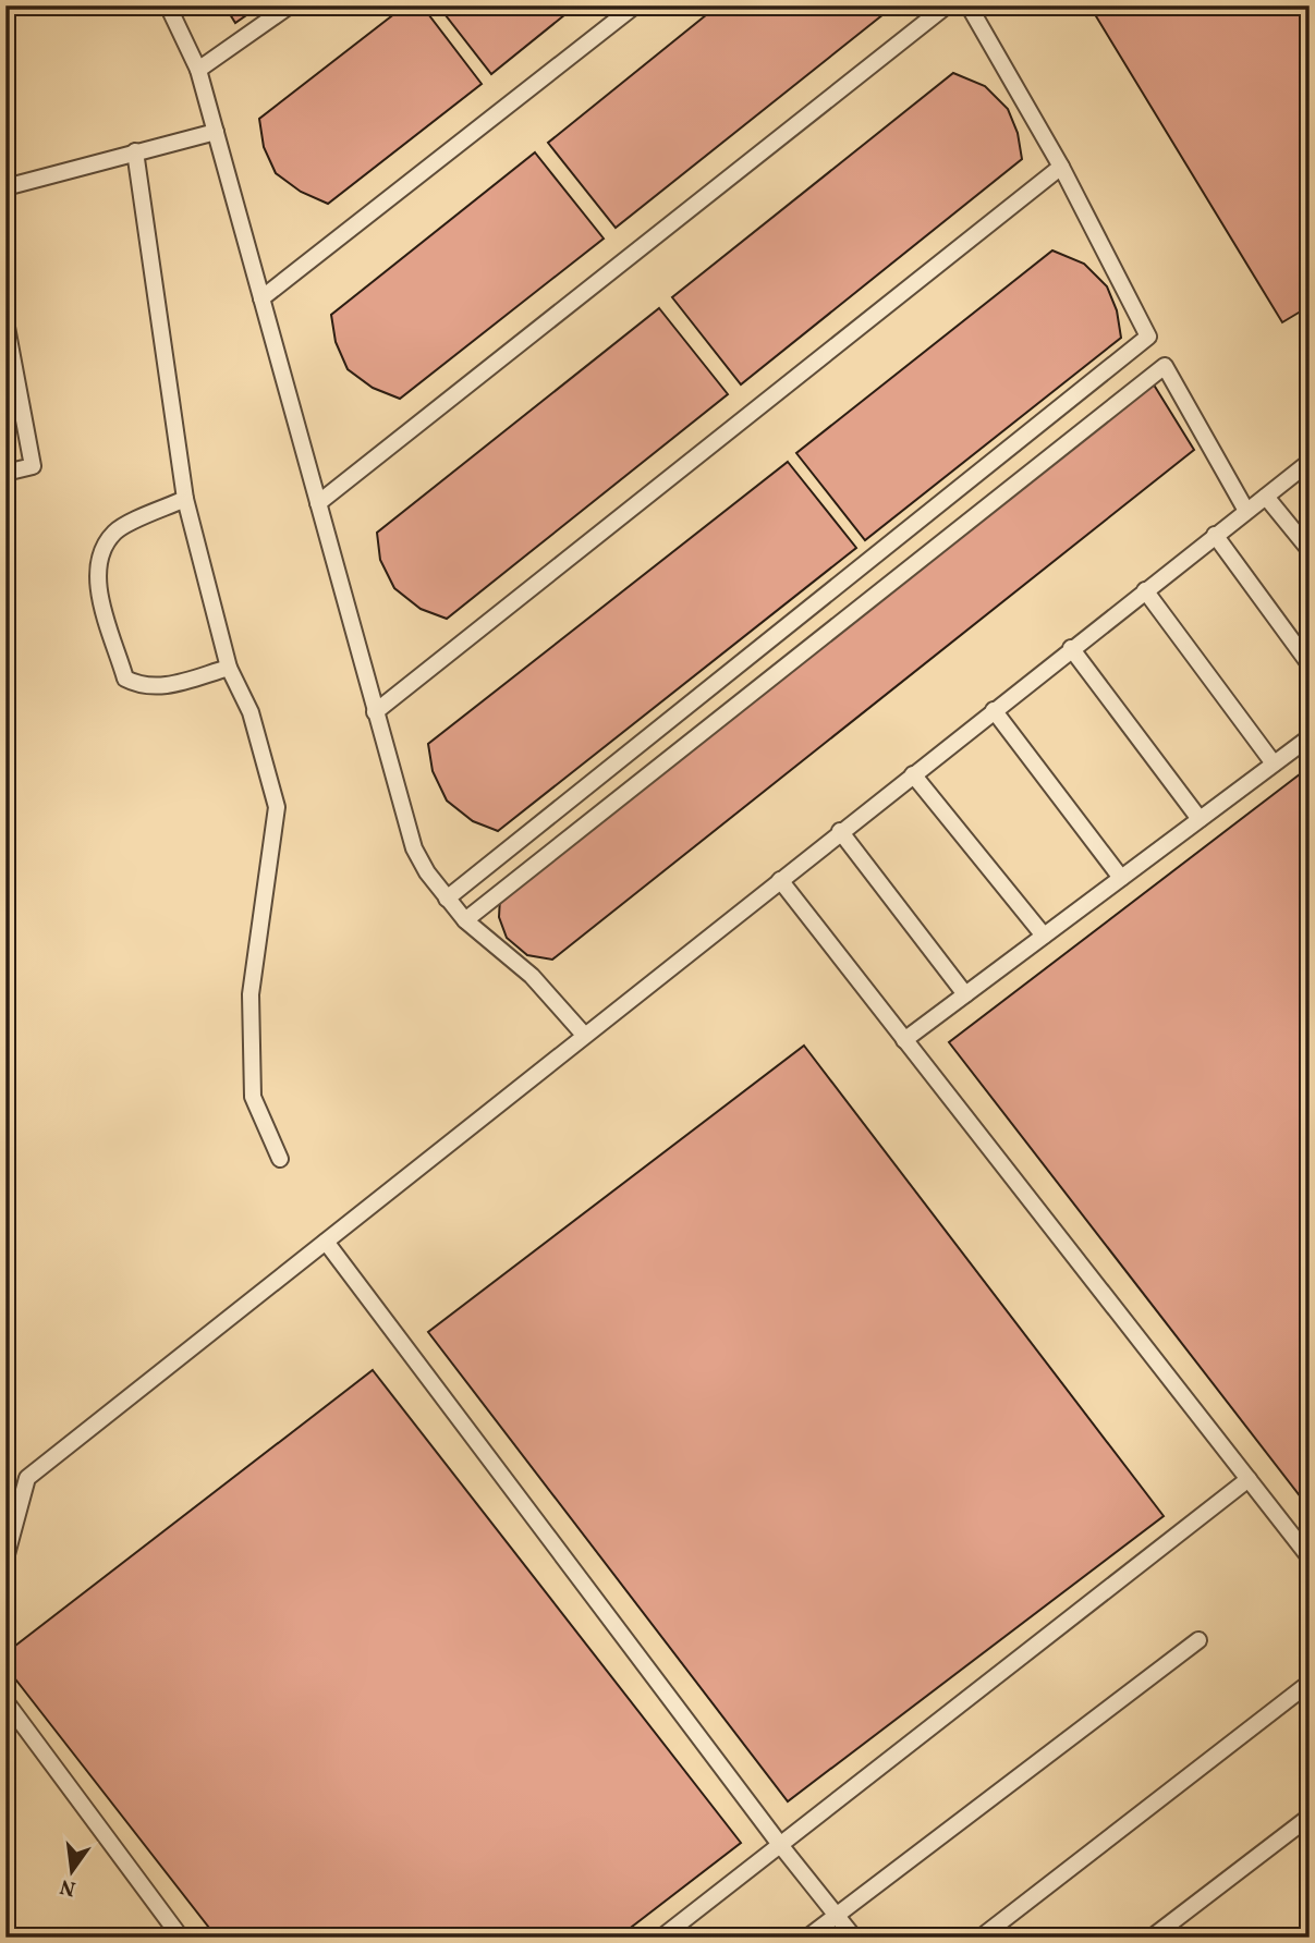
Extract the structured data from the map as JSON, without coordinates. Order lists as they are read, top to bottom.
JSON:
{
  "north": "bottom"
}
